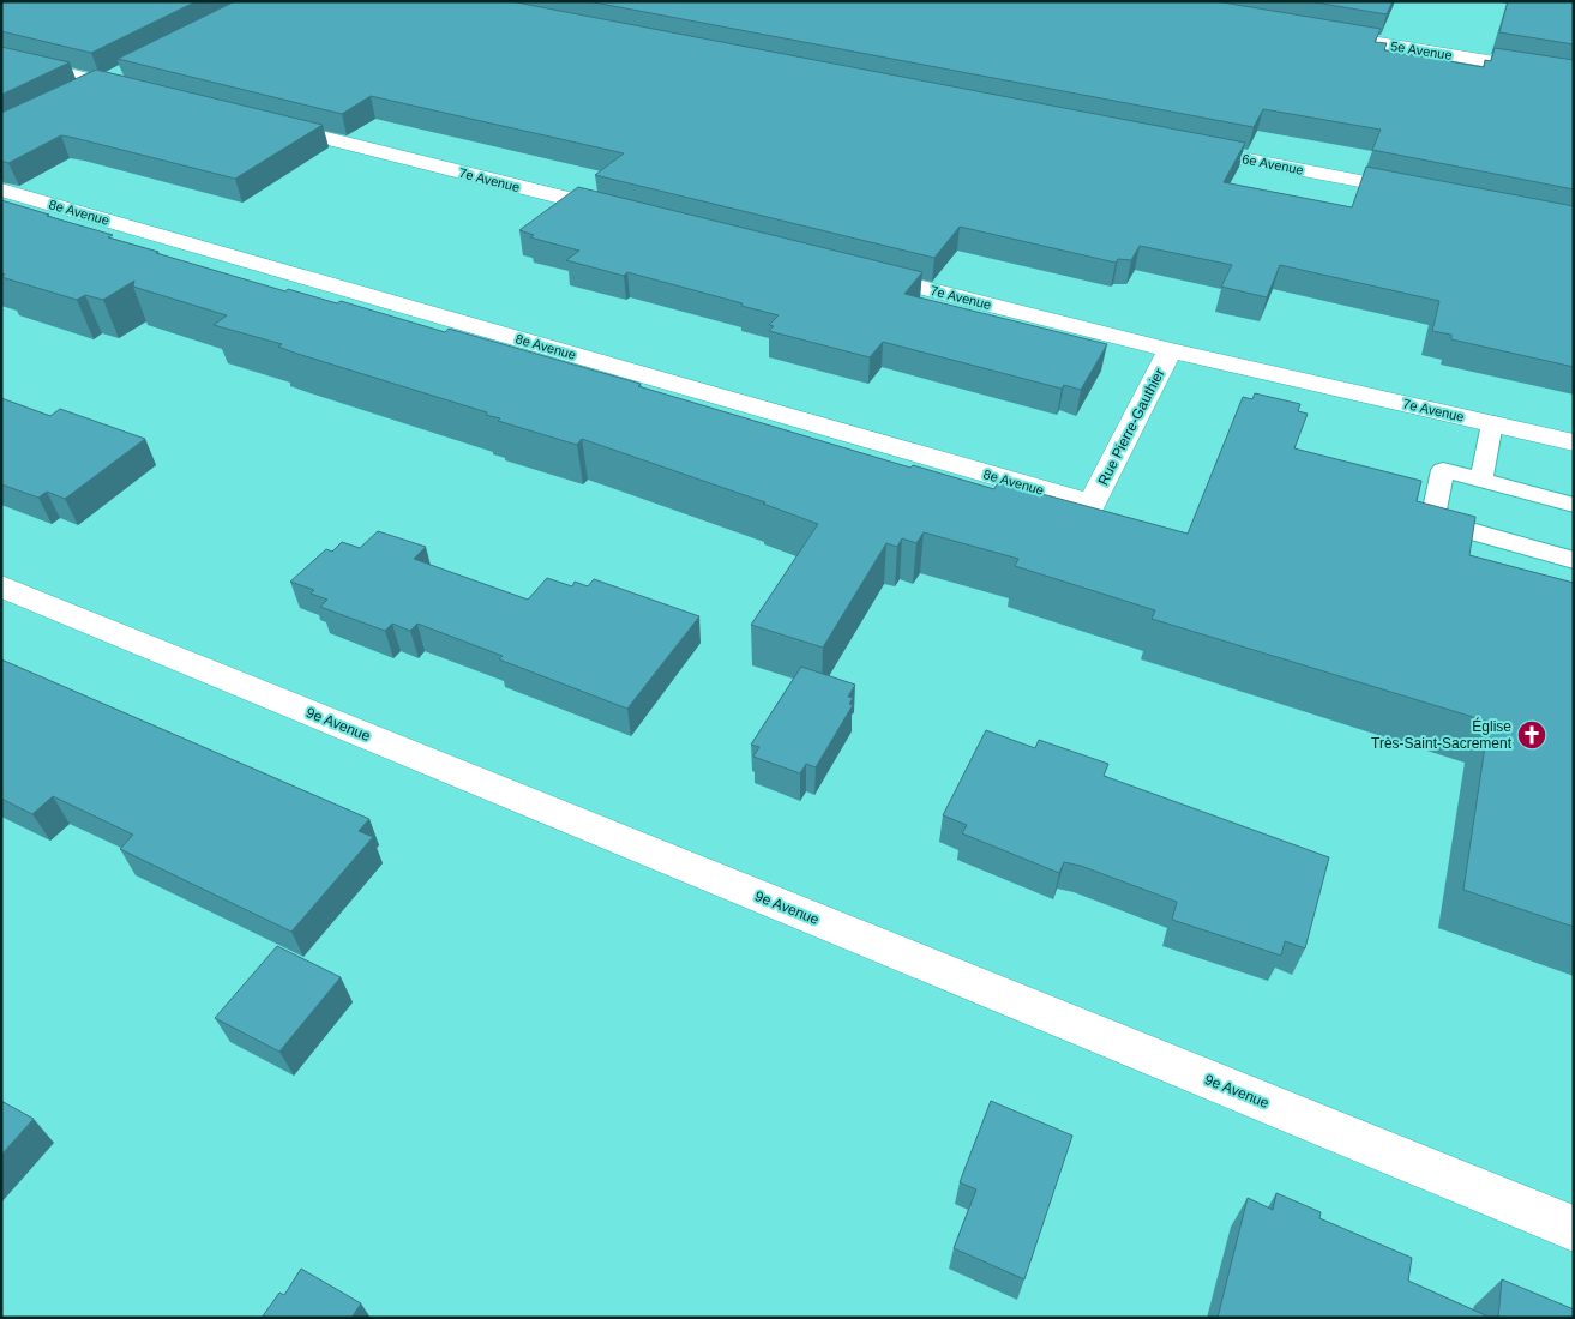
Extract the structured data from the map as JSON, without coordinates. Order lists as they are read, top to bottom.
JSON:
{
  "streets": {
    "street": [
      "5e Avenue",
      "6e Avenue",
      "7e Avenue",
      "8e Avenue",
      "Rue Pierre-Gauthier",
      "9e Avenue"
    ]
  },
  "crossings": [
    ["7e Avenue", "Rue Pierre-Gauthier"],
    ["8e Avenue", "Rue Pierre-Gauthier"]
  ],
  "places": {
    "church": ["Église Très-Saint-Sacrement"]
  }
}
